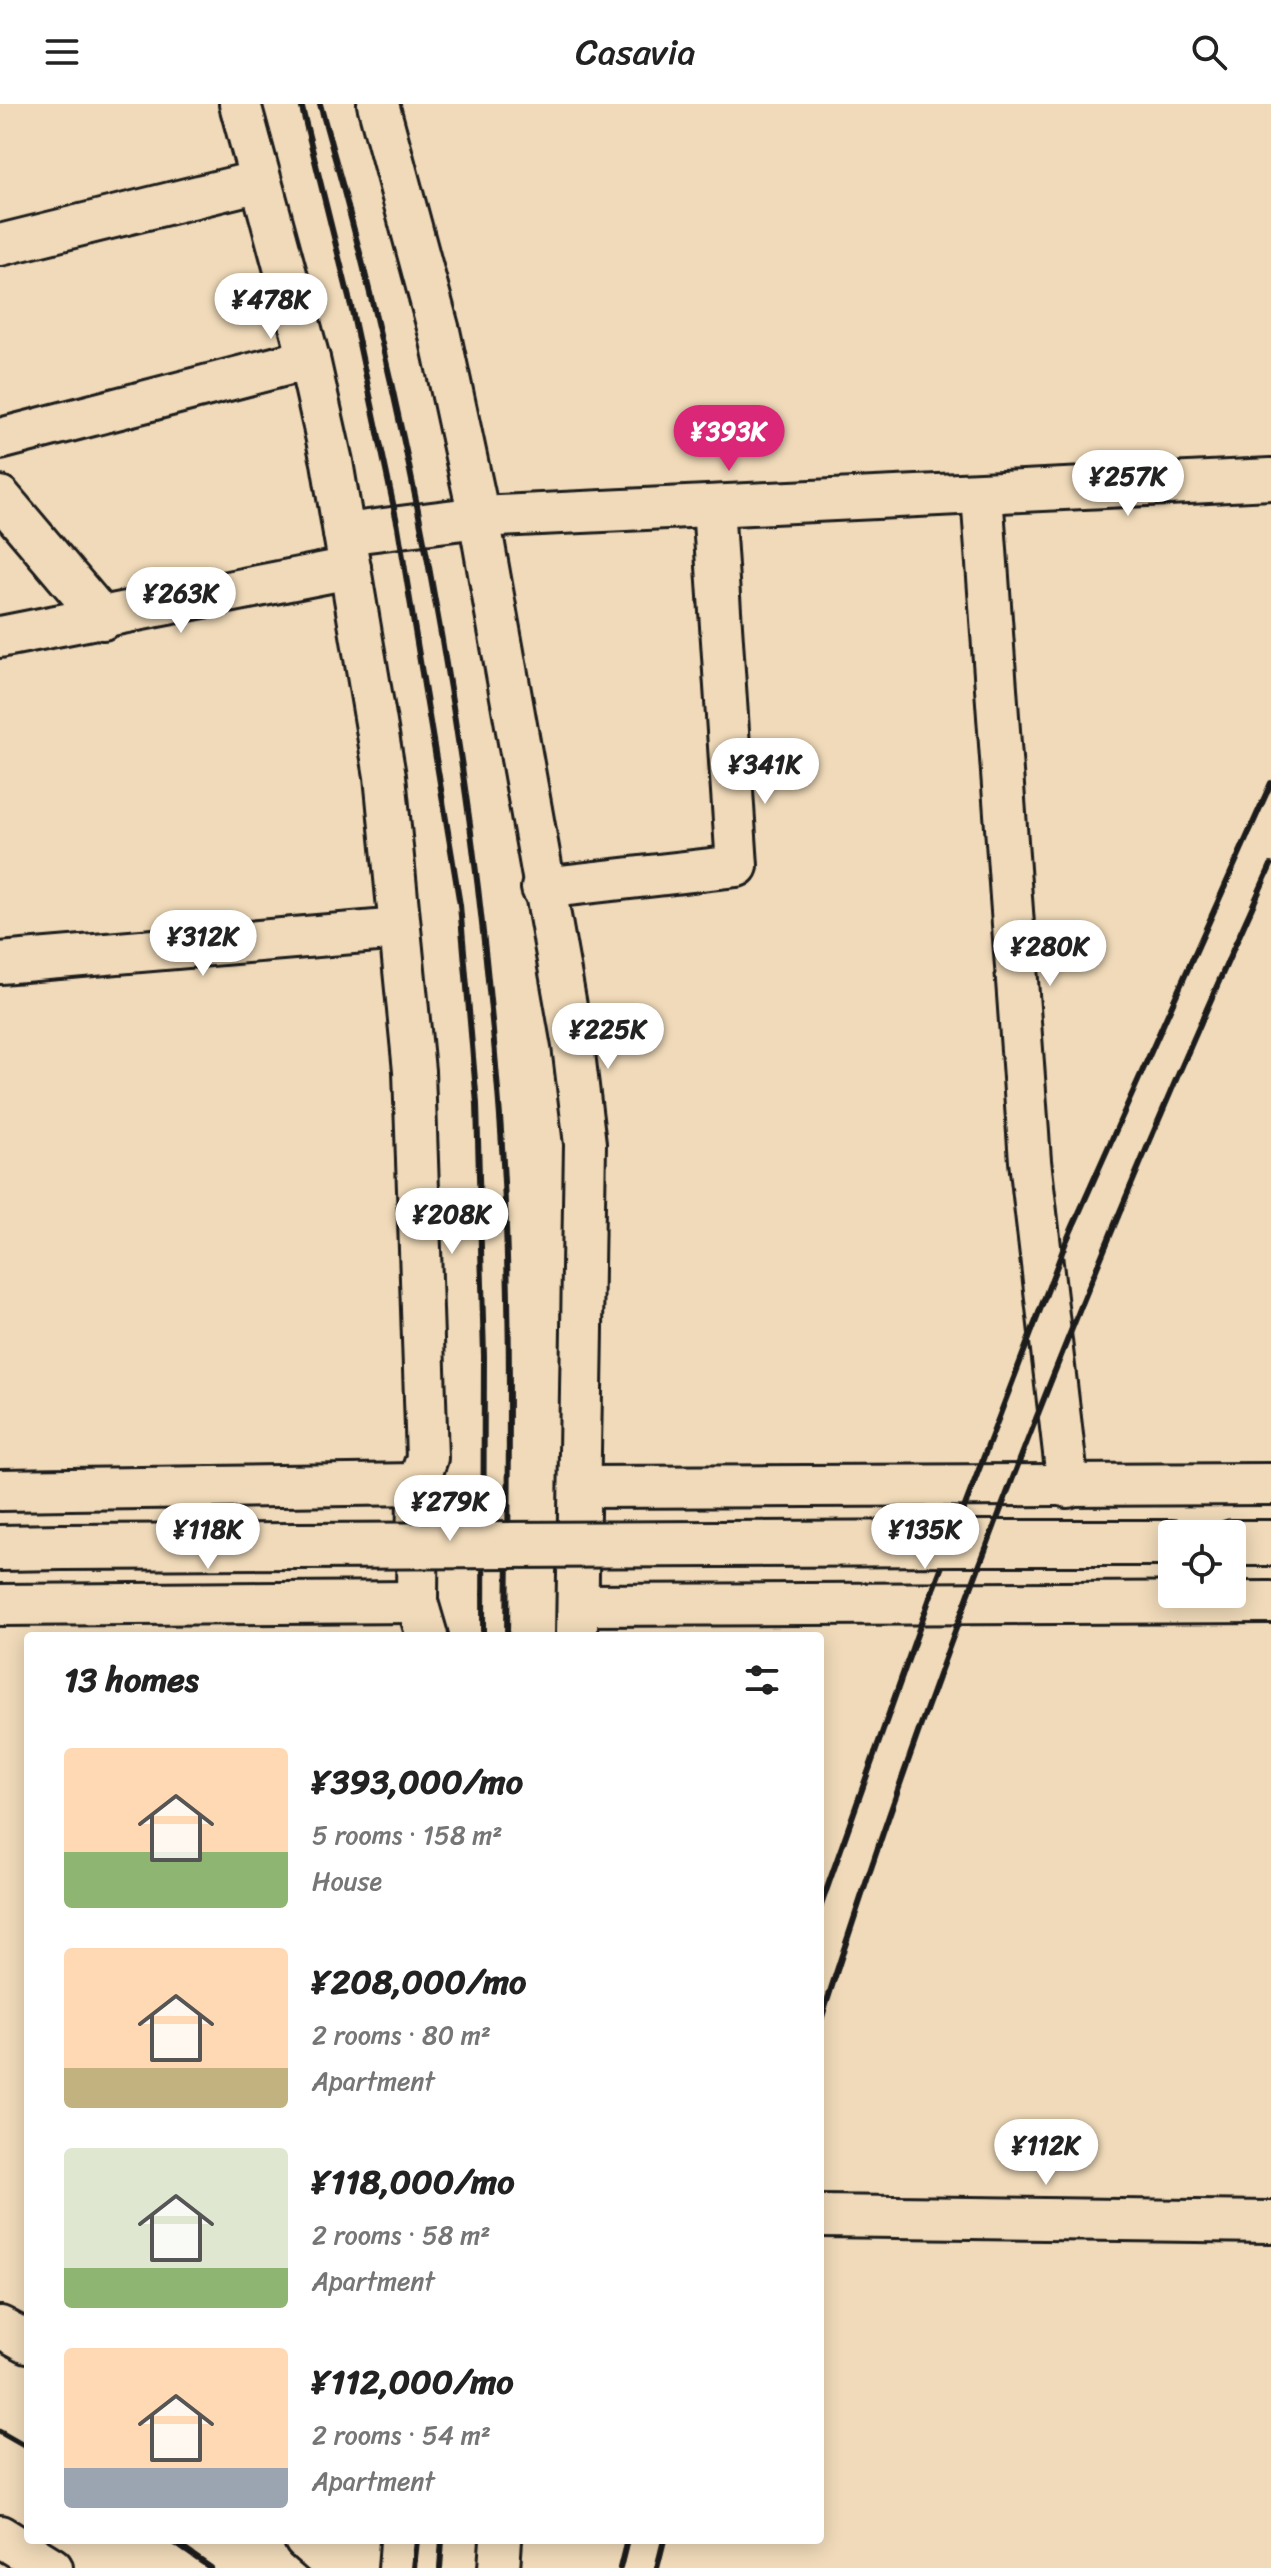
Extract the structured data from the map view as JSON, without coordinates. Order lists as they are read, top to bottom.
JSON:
{
  "page": {
    "header": "Casavia",
    "price": [
      "¥478K",
      "¥393K",
      "¥257K",
      "¥263K",
      "¥341K",
      "¥312K",
      "¥280K",
      "¥225K",
      "¥208K",
      "¥279K",
      "¥118K",
      "¥135K",
      "¥112K"
    ],
    "heading": "13 homes",
    "list": [
      {
        "name": "¥393,000/mo",
        "note": "5 rooms · 158 m² · House"
      },
      {
        "name": "¥208,000/mo",
        "note": "2 rooms · 80 m² · Apartment"
      },
      {
        "name": "¥118,000/mo",
        "note": "2 rooms · 58 m² · Apartment"
      },
      {
        "name": "¥112,000/mo",
        "note": "2 rooms · 54 m² · Apartment"
      }
    ]
  }
}
